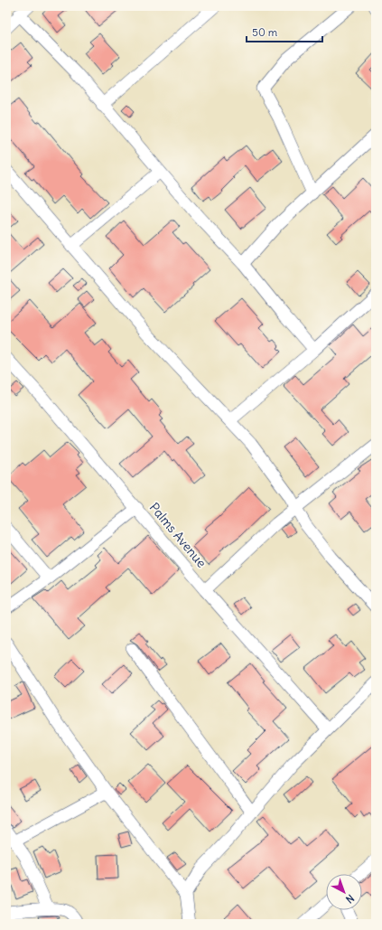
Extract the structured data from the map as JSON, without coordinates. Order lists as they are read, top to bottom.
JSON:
{
  "streets": {
    "street": ["Palms Avenue"]
  },
  "scale_bar": "50 m",
  "north": "bottom right"
}
